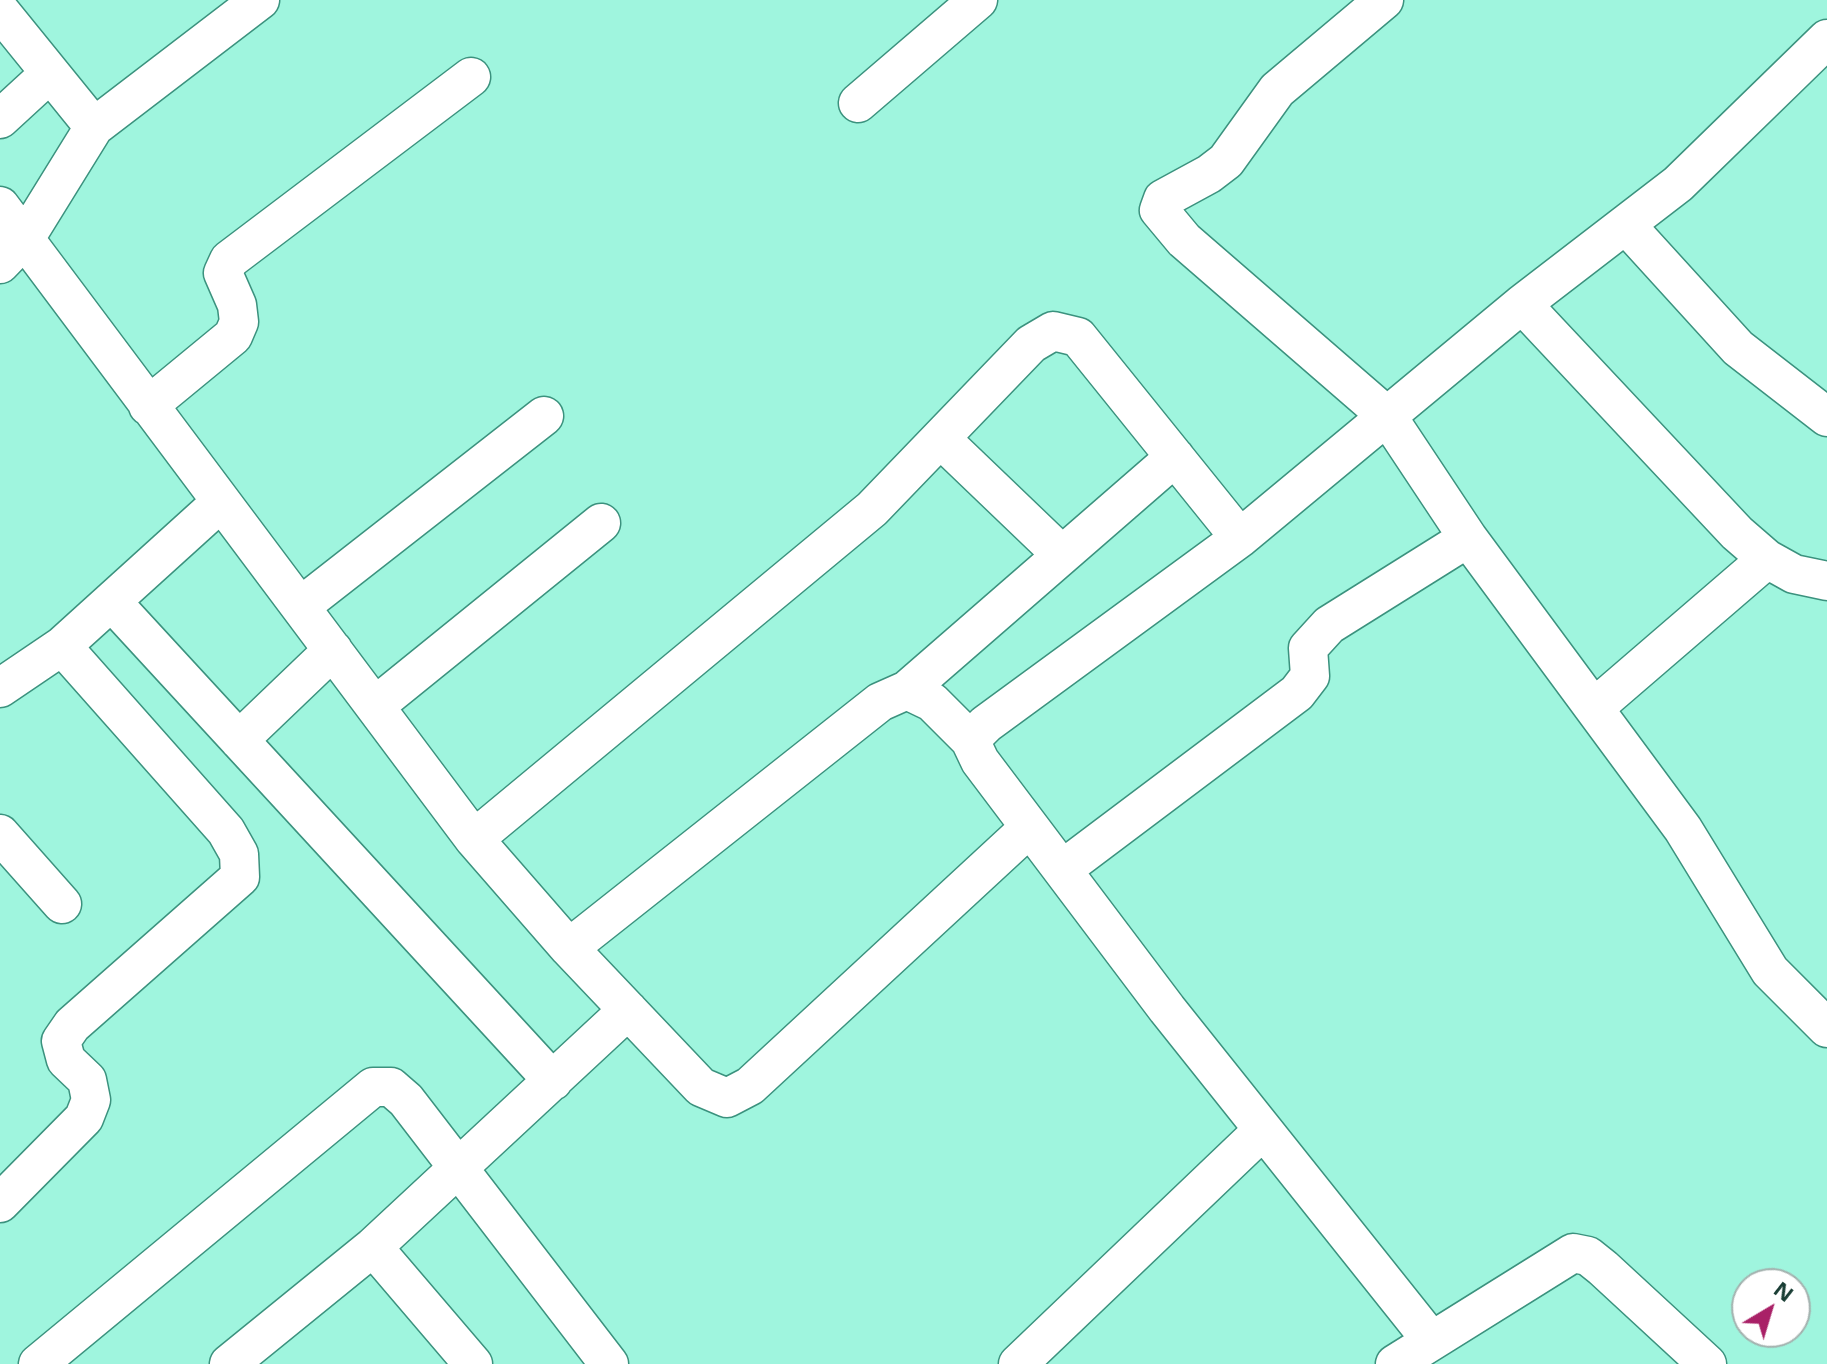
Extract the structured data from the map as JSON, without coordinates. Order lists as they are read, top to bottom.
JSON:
{
  "north": "top right"
}
